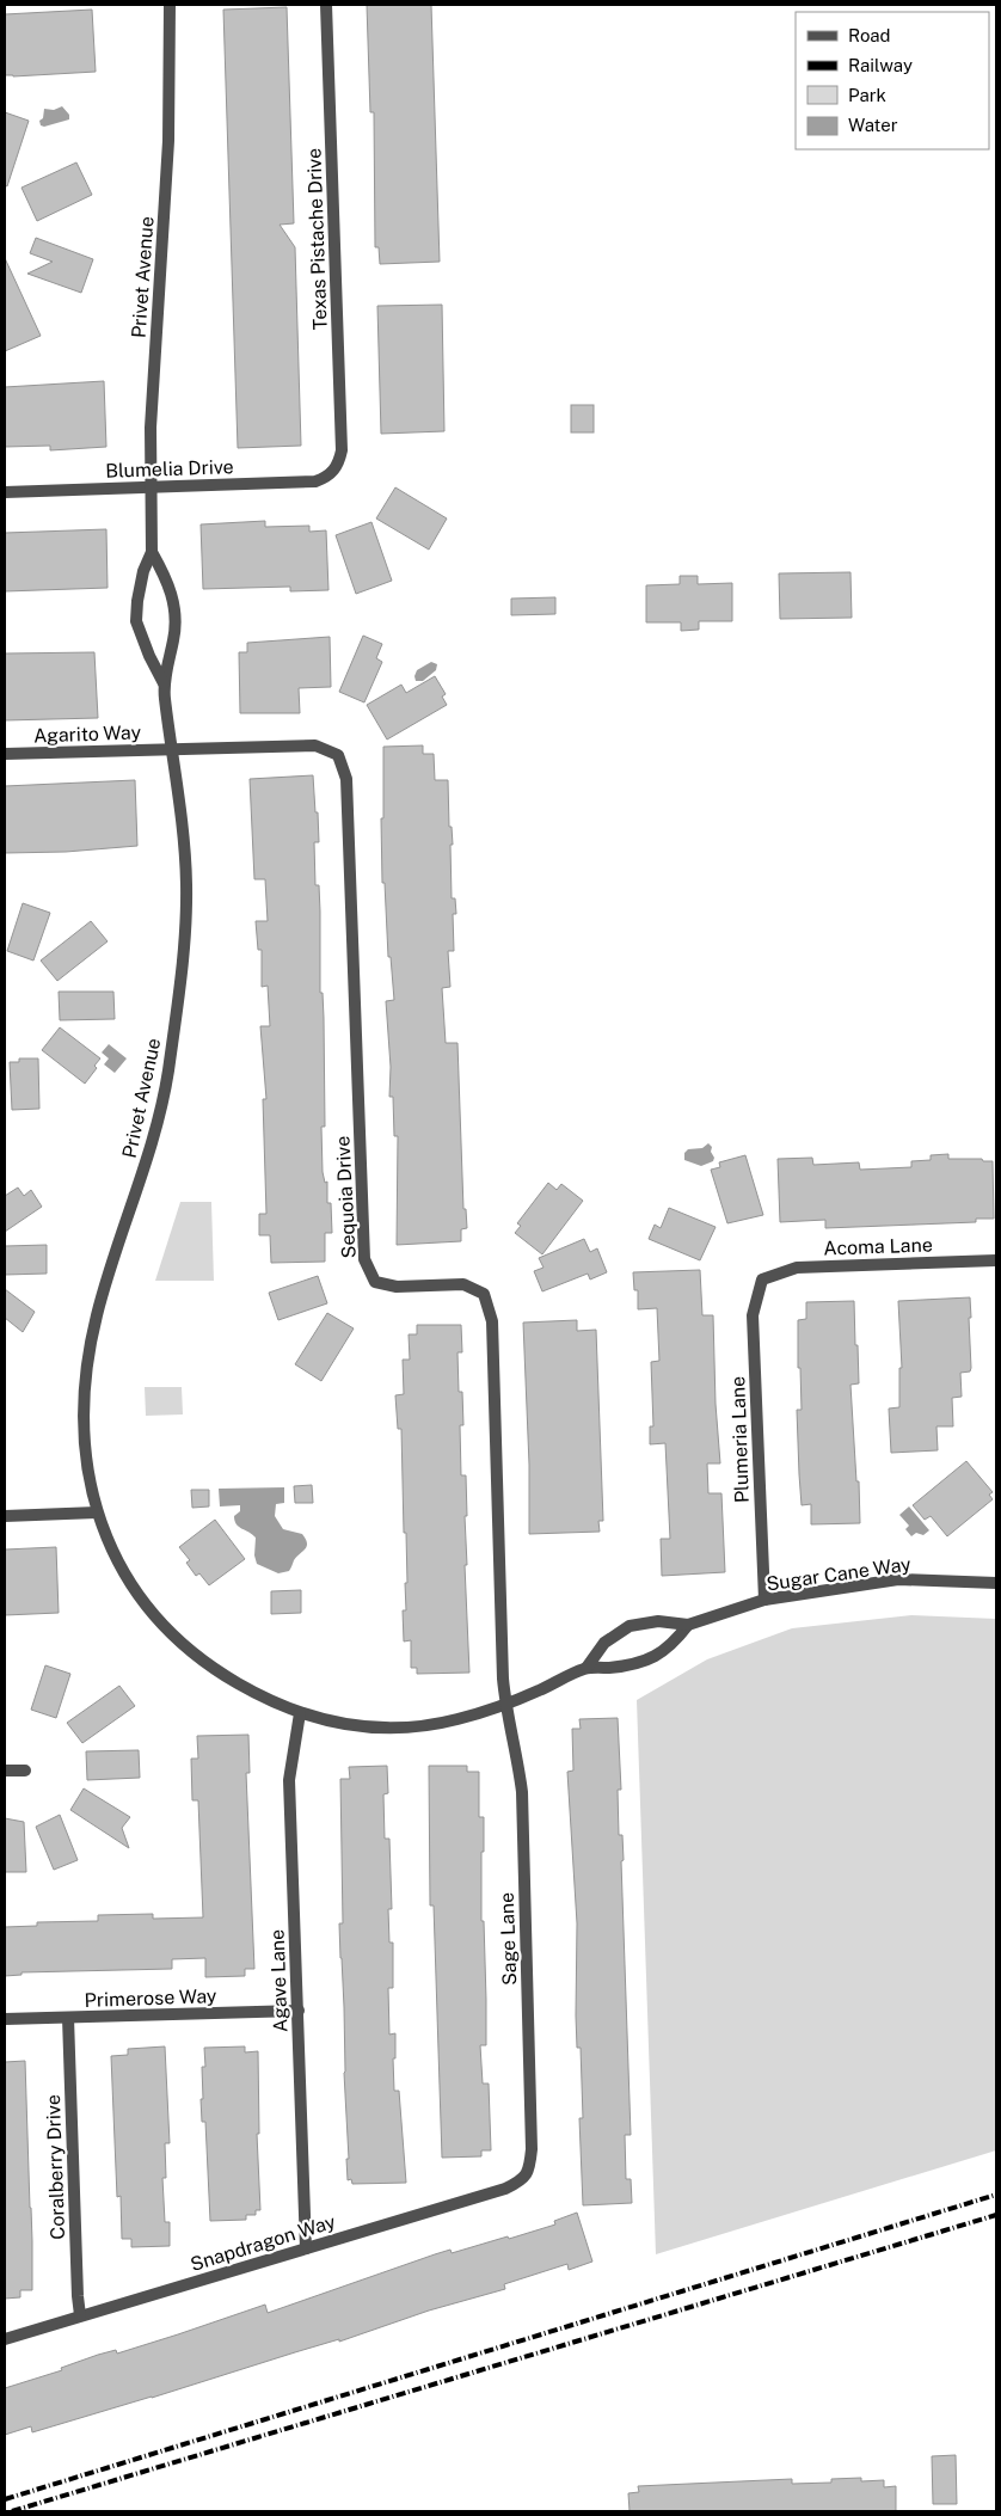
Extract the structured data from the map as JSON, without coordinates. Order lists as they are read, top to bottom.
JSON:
{
  "streets": {
    "street": [
      "Texas Pistache Drive",
      "Privet Avenue",
      "Blumelia Drive",
      "Agarito Way",
      "Sequoia Drive",
      "Acoma Lane",
      "Plumeria Lane",
      "Sugar Cane Way",
      "Sage Lane",
      "Agave Lane",
      "Primerose Way",
      "Coralberry Drive",
      "Snapdragon Way"
    ]
  },
  "crossings": [
    ["Texas Pistache Drive", "Blumelia Drive"],
    ["Privet Avenue", "Blumelia Drive"],
    ["Privet Avenue", "Agarito Way"],
    ["Privet Avenue", "Sequoia Drive"],
    ["Privet Avenue", "Sugar Cane Way"],
    ["Agarito Way", "Sequoia Drive"],
    ["Sequoia Drive", "Sugar Cane Way"],
    ["Sequoia Drive", "Sage Lane"],
    ["Acoma Lane", "Plumeria Lane"],
    ["Plumeria Lane", "Sugar Cane Way"],
    ["Sugar Cane Way", "Sage Lane"],
    ["Sugar Cane Way", "Agave Lane"],
    ["Sage Lane", "Snapdragon Way"],
    ["Agave Lane", "Primerose Way"],
    ["Agave Lane", "Snapdragon Way"],
    ["Primerose Way", "Coralberry Drive"],
    ["Coralberry Drive", "Snapdragon Way"]
  ],
  "legend": [
    "Road",
    "Railway",
    "Park",
    "Water"
  ]
}
